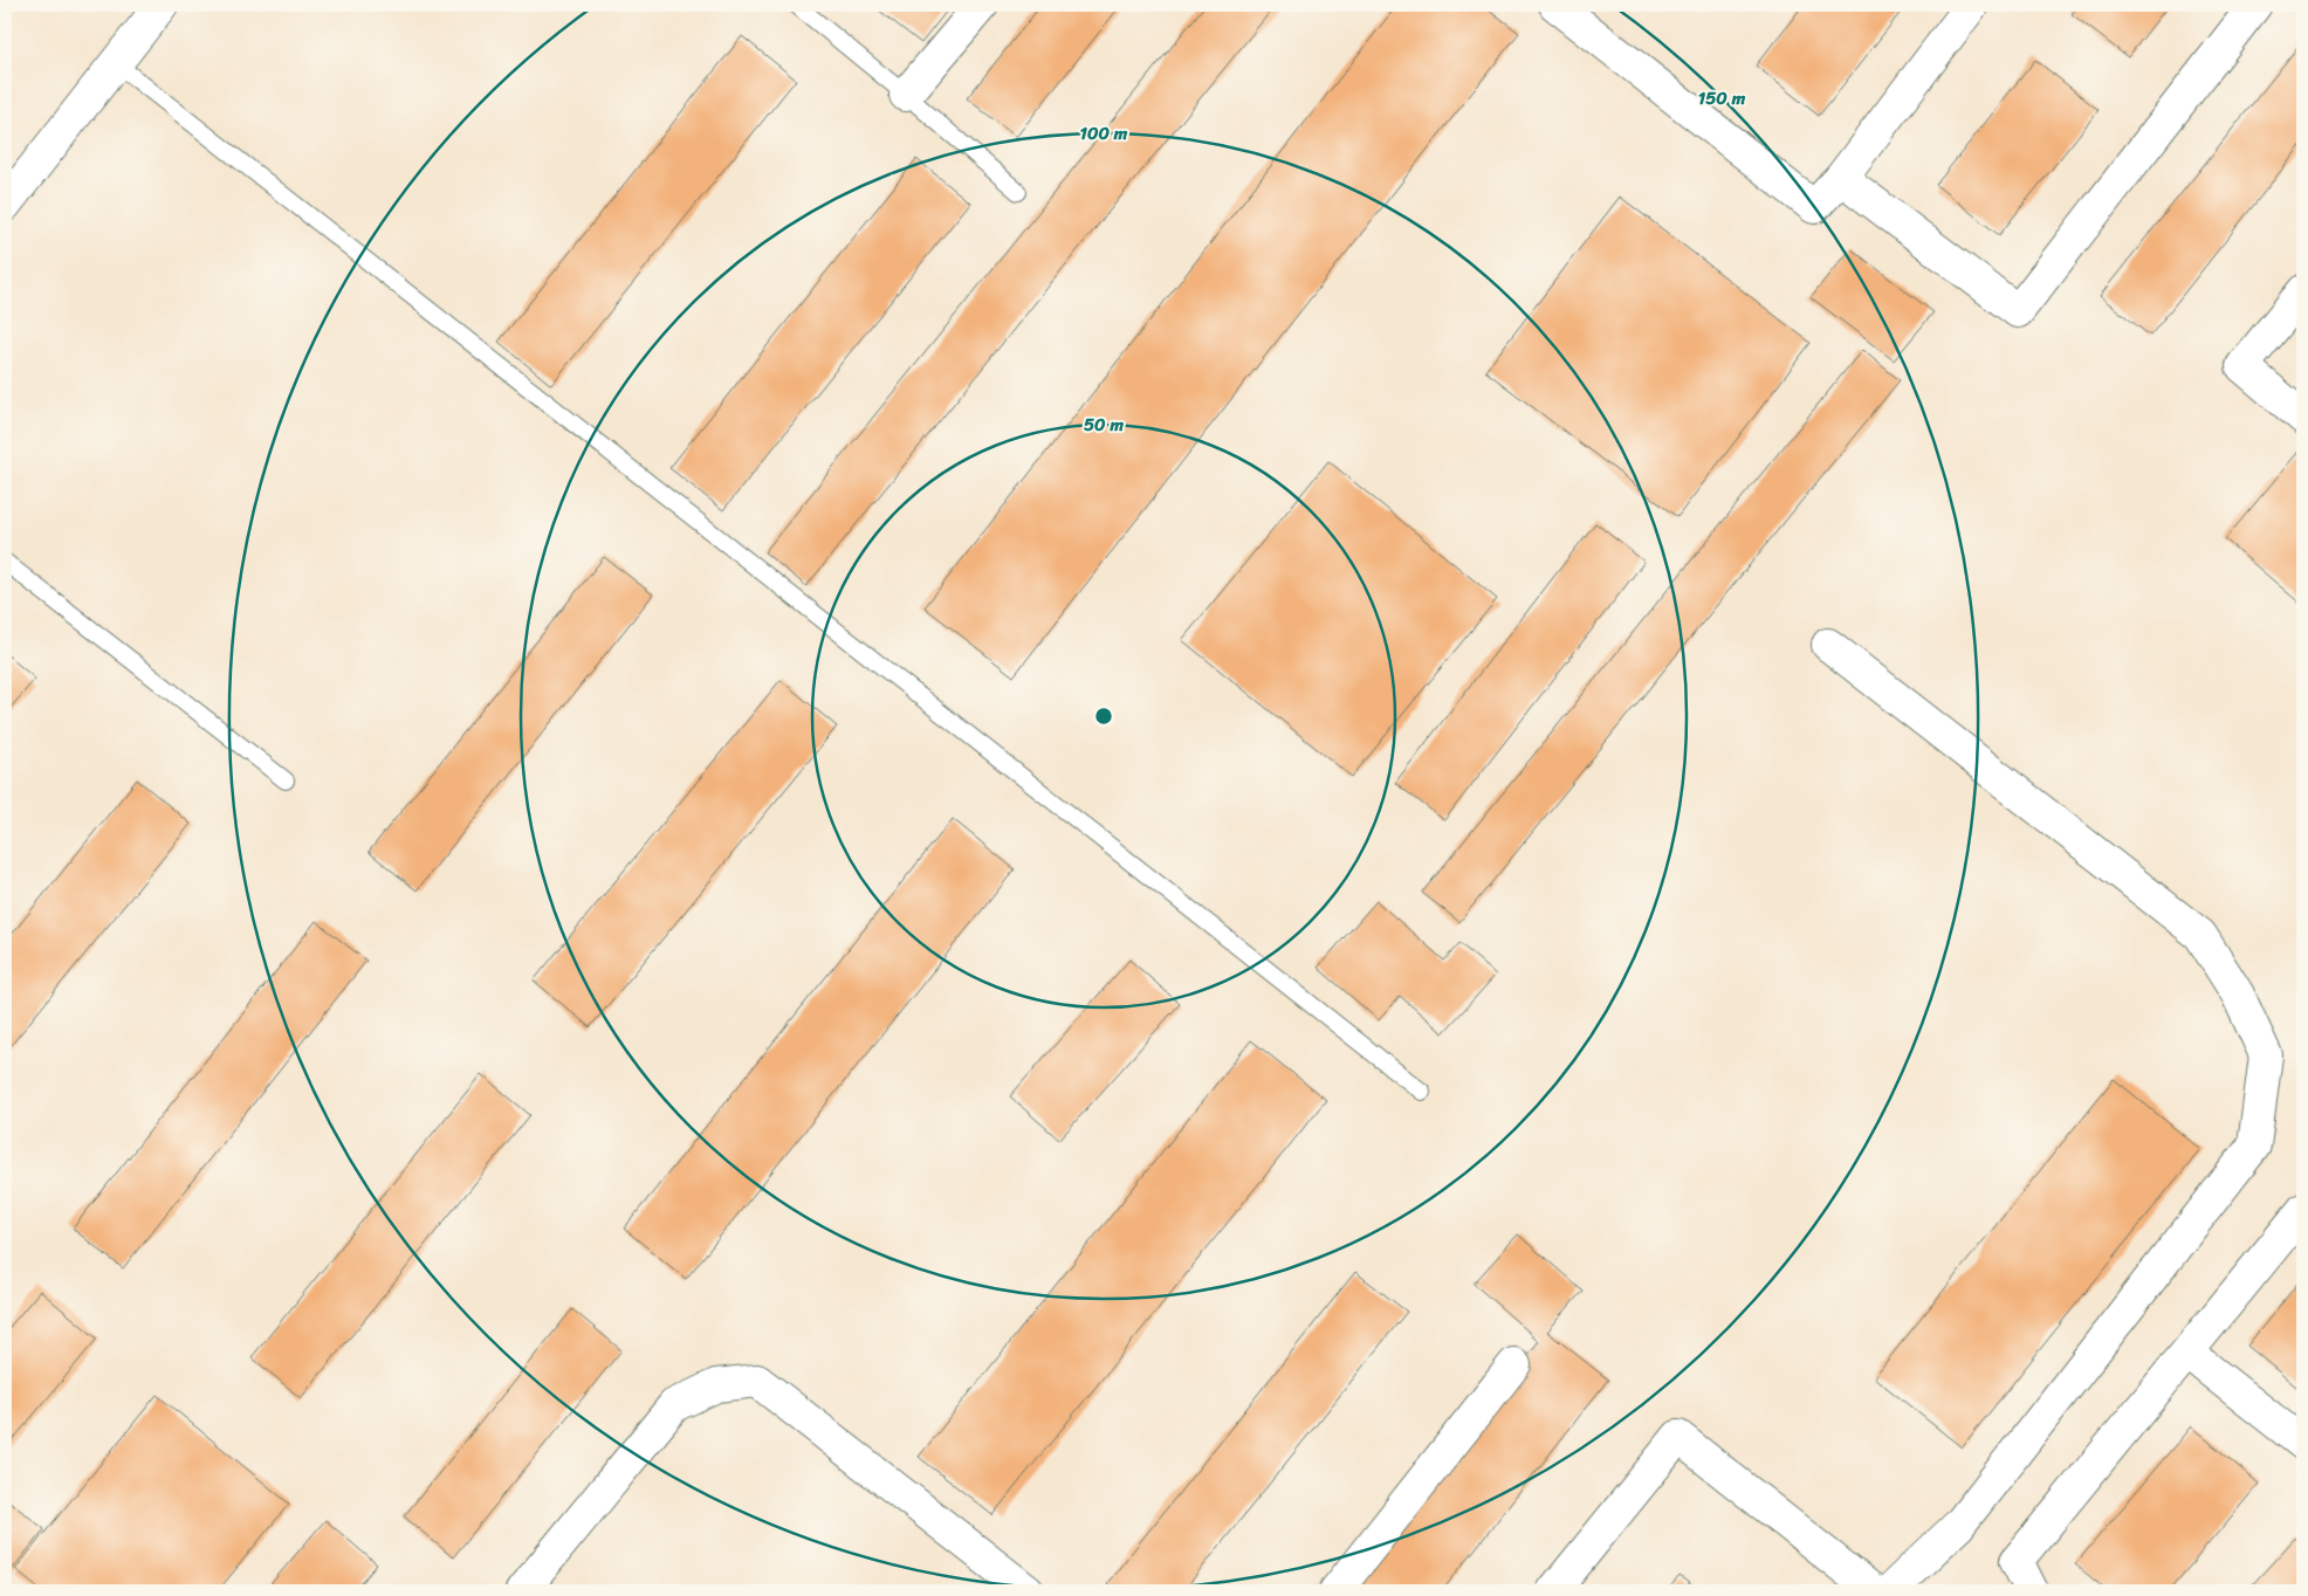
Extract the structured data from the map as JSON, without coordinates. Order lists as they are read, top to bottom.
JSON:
{
  "rings": ["150 m", "100 m", "50 m"]
}
